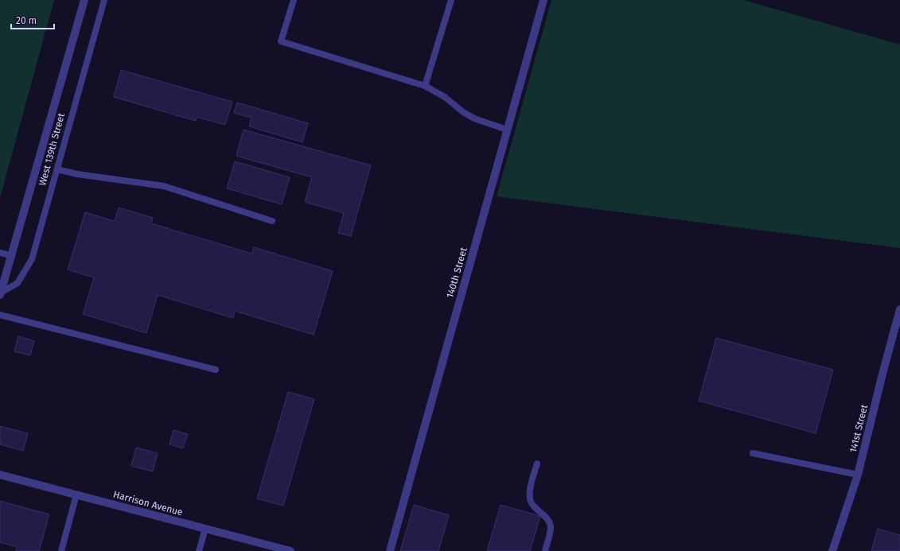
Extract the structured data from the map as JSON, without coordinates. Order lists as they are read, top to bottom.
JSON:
{
  "streets": {
    "street": [
      "West 139th Street",
      "140th Street",
      "141st Street",
      "Harrison Avenue"
    ]
  },
  "scale_bar": "20 m"
}
